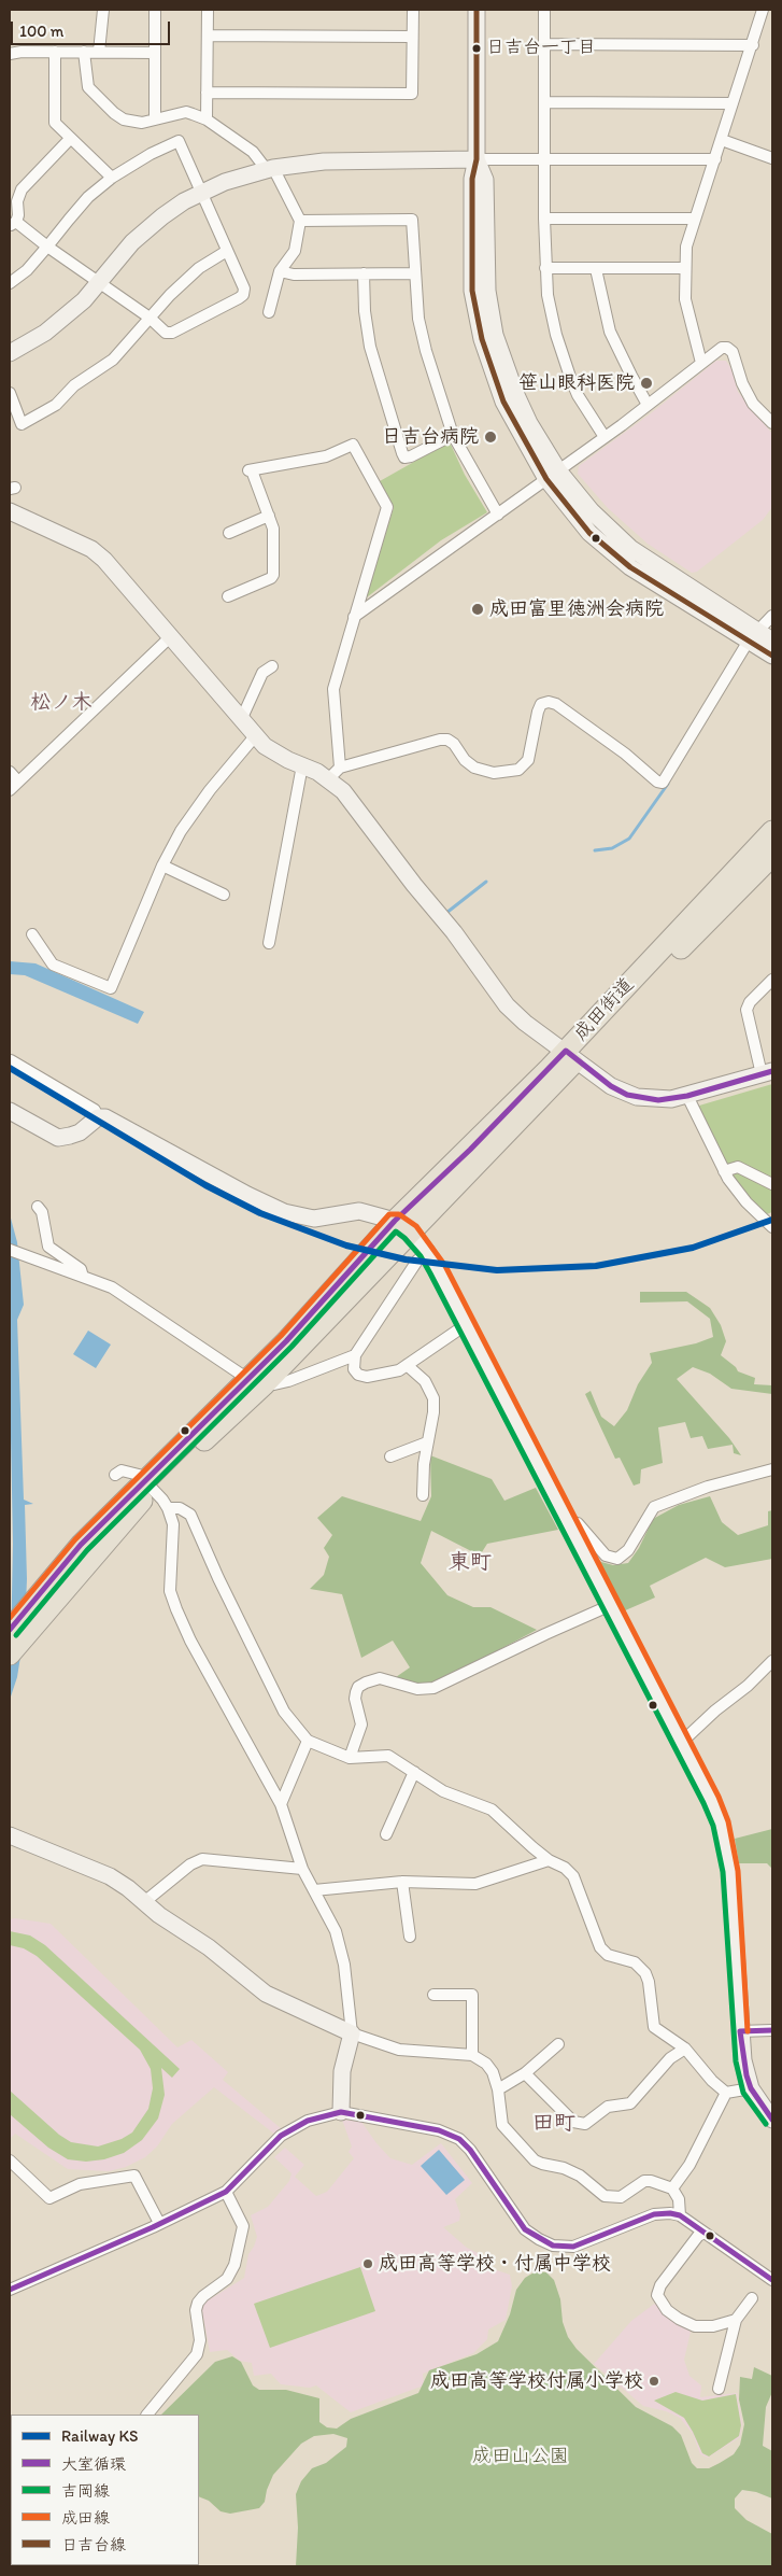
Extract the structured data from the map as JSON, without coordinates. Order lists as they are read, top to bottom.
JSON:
{
  "streets": {
    "highway": ["成田街道"]
  },
  "districts": ["松ノ木", "東町", "田町"],
  "parks": ["成田山公園"],
  "places": [
    "日吉台一丁目",
    "笹山眼科医院",
    "日吉台病院",
    "成田富里徳洲会病院",
    "成田高等学校・付属中学校",
    "成田高等学校付属小学校"
  ],
  "lines": [
    "transit line 日吉台線",
    "transit line 大室循環",
    "rail line KS",
    "transit line 成田線",
    "transit line 吉岡線"
  ],
  "legend": [
    "Railway KS",
    "大室循環",
    "吉岡線",
    "成田線",
    "日吉台線"
  ],
  "scale_bar": "100 m"
}
